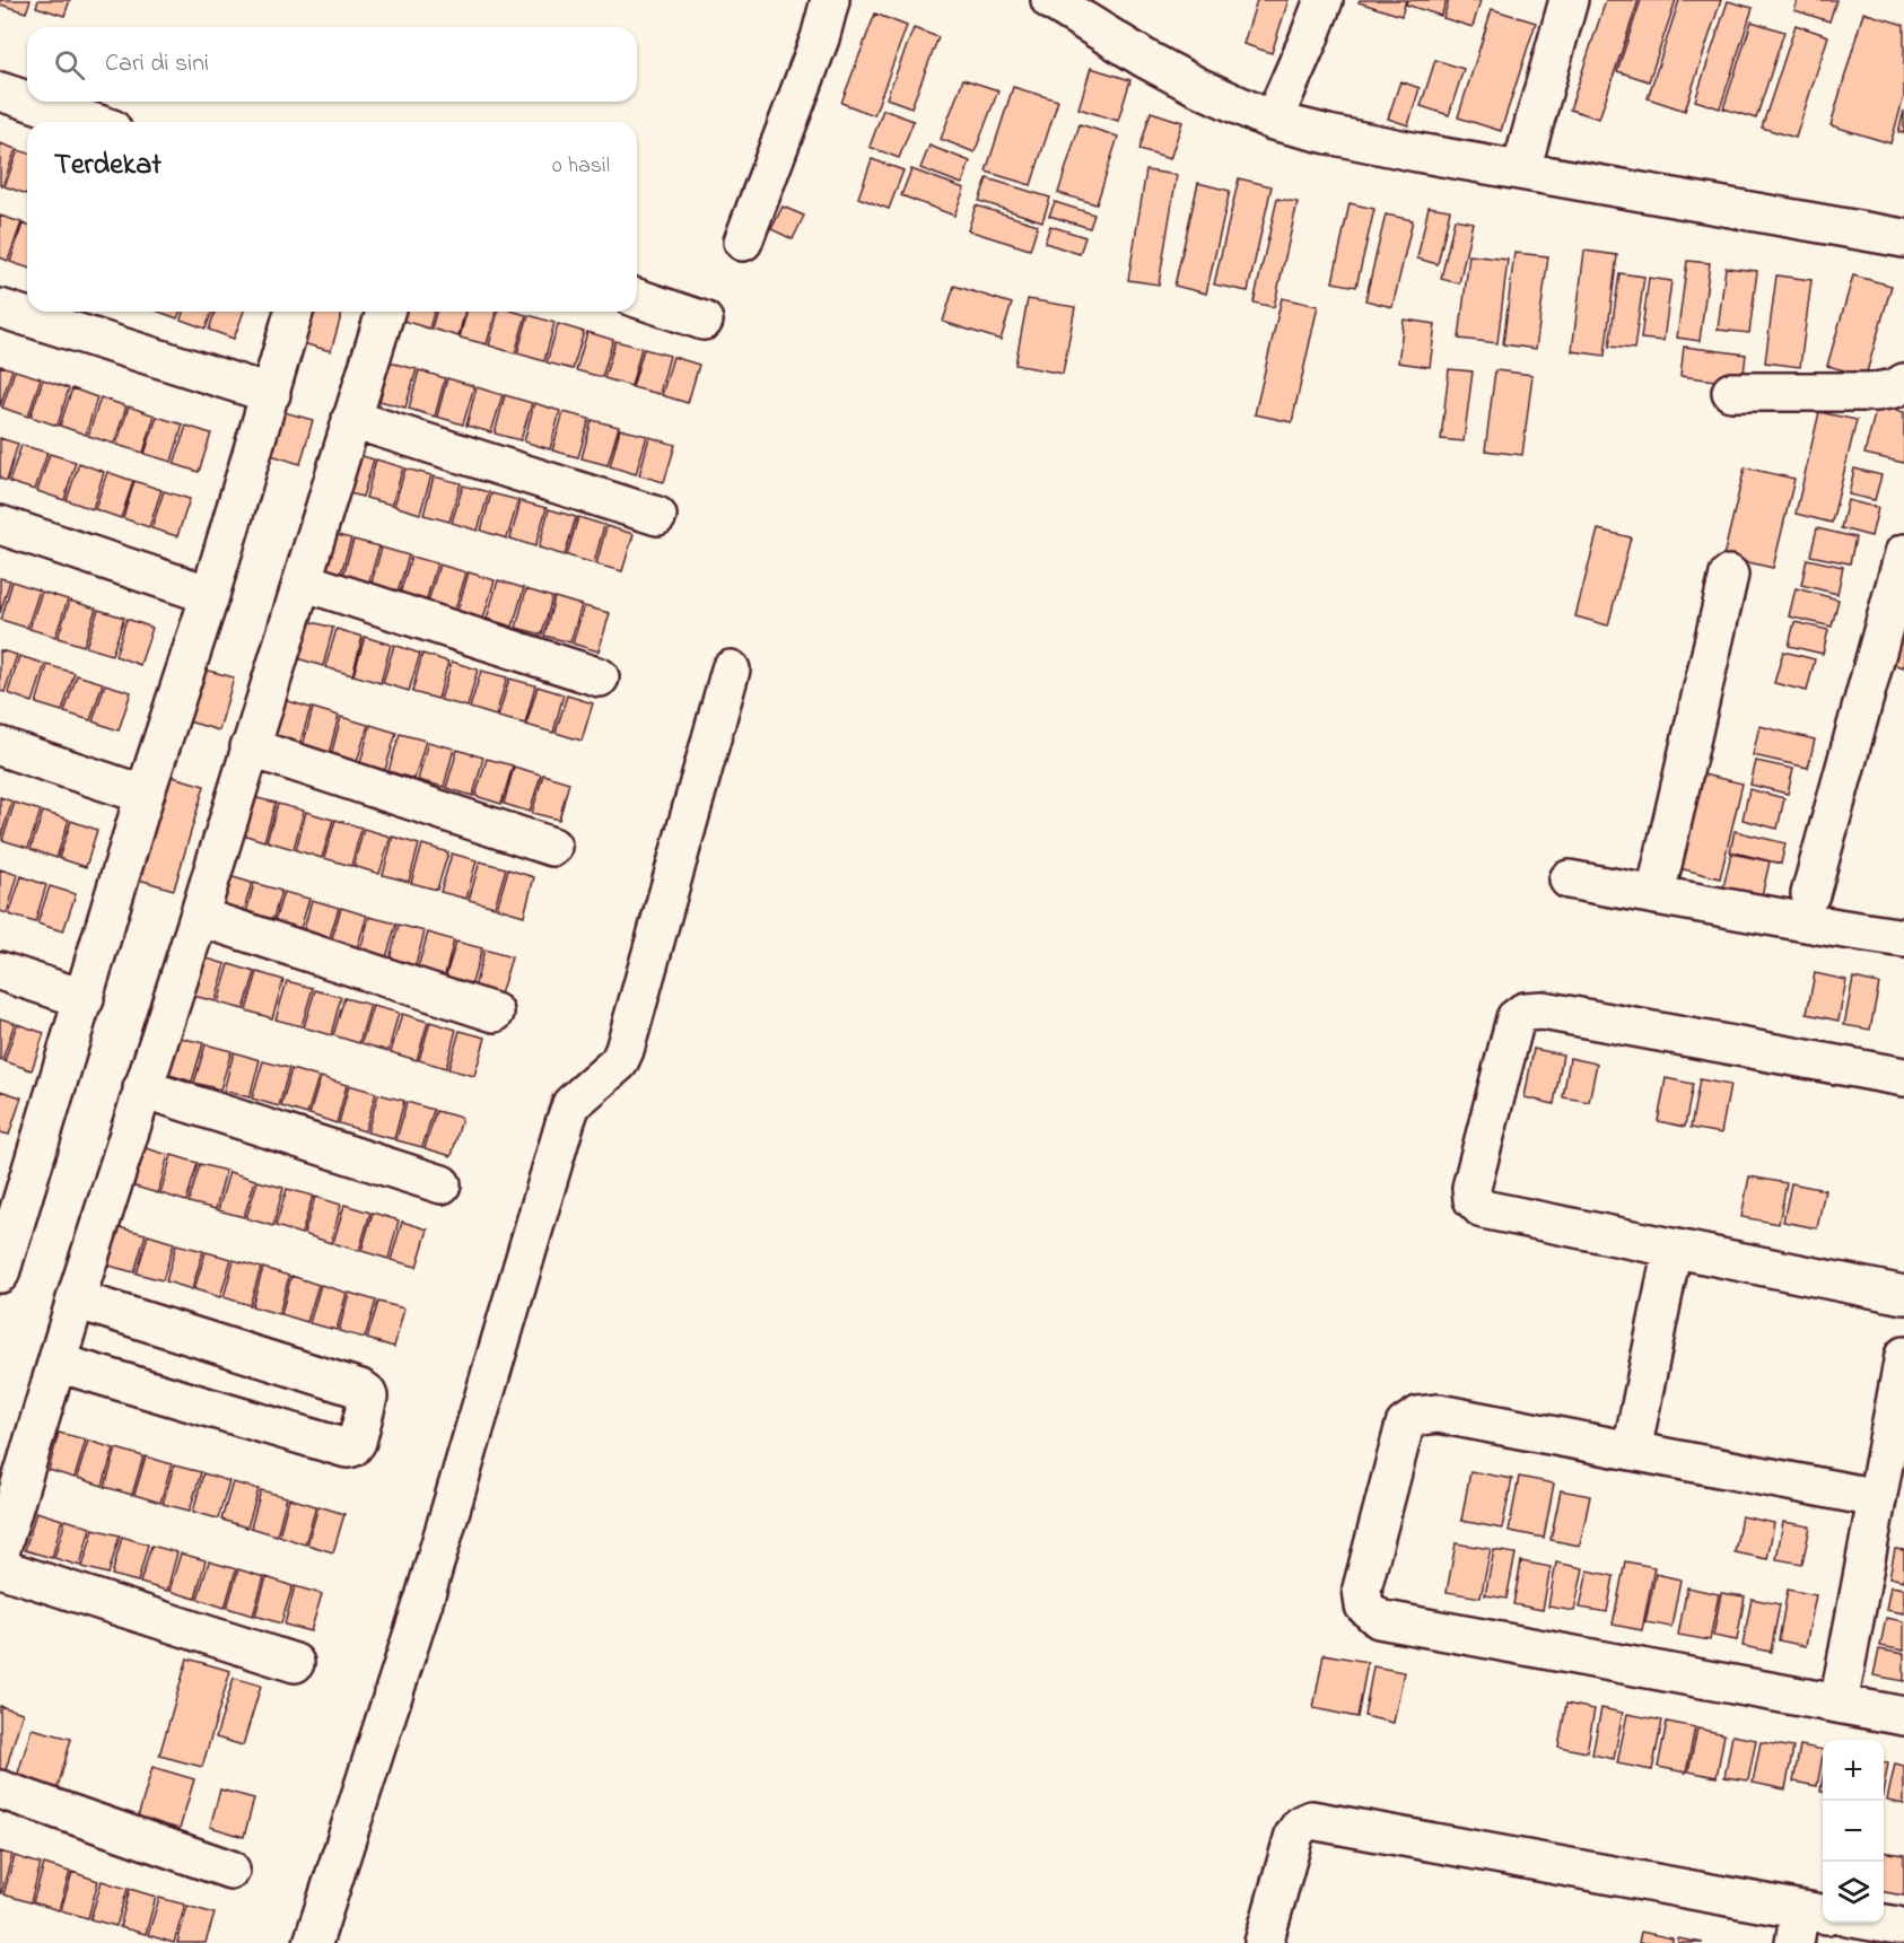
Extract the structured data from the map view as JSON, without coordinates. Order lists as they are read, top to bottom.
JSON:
{
  "page": {
    "search": "Cari di sini",
    "heading": ["Terdekat", "0 hasil"],
    "map_buttons": ["+", "−"]
  }
}
